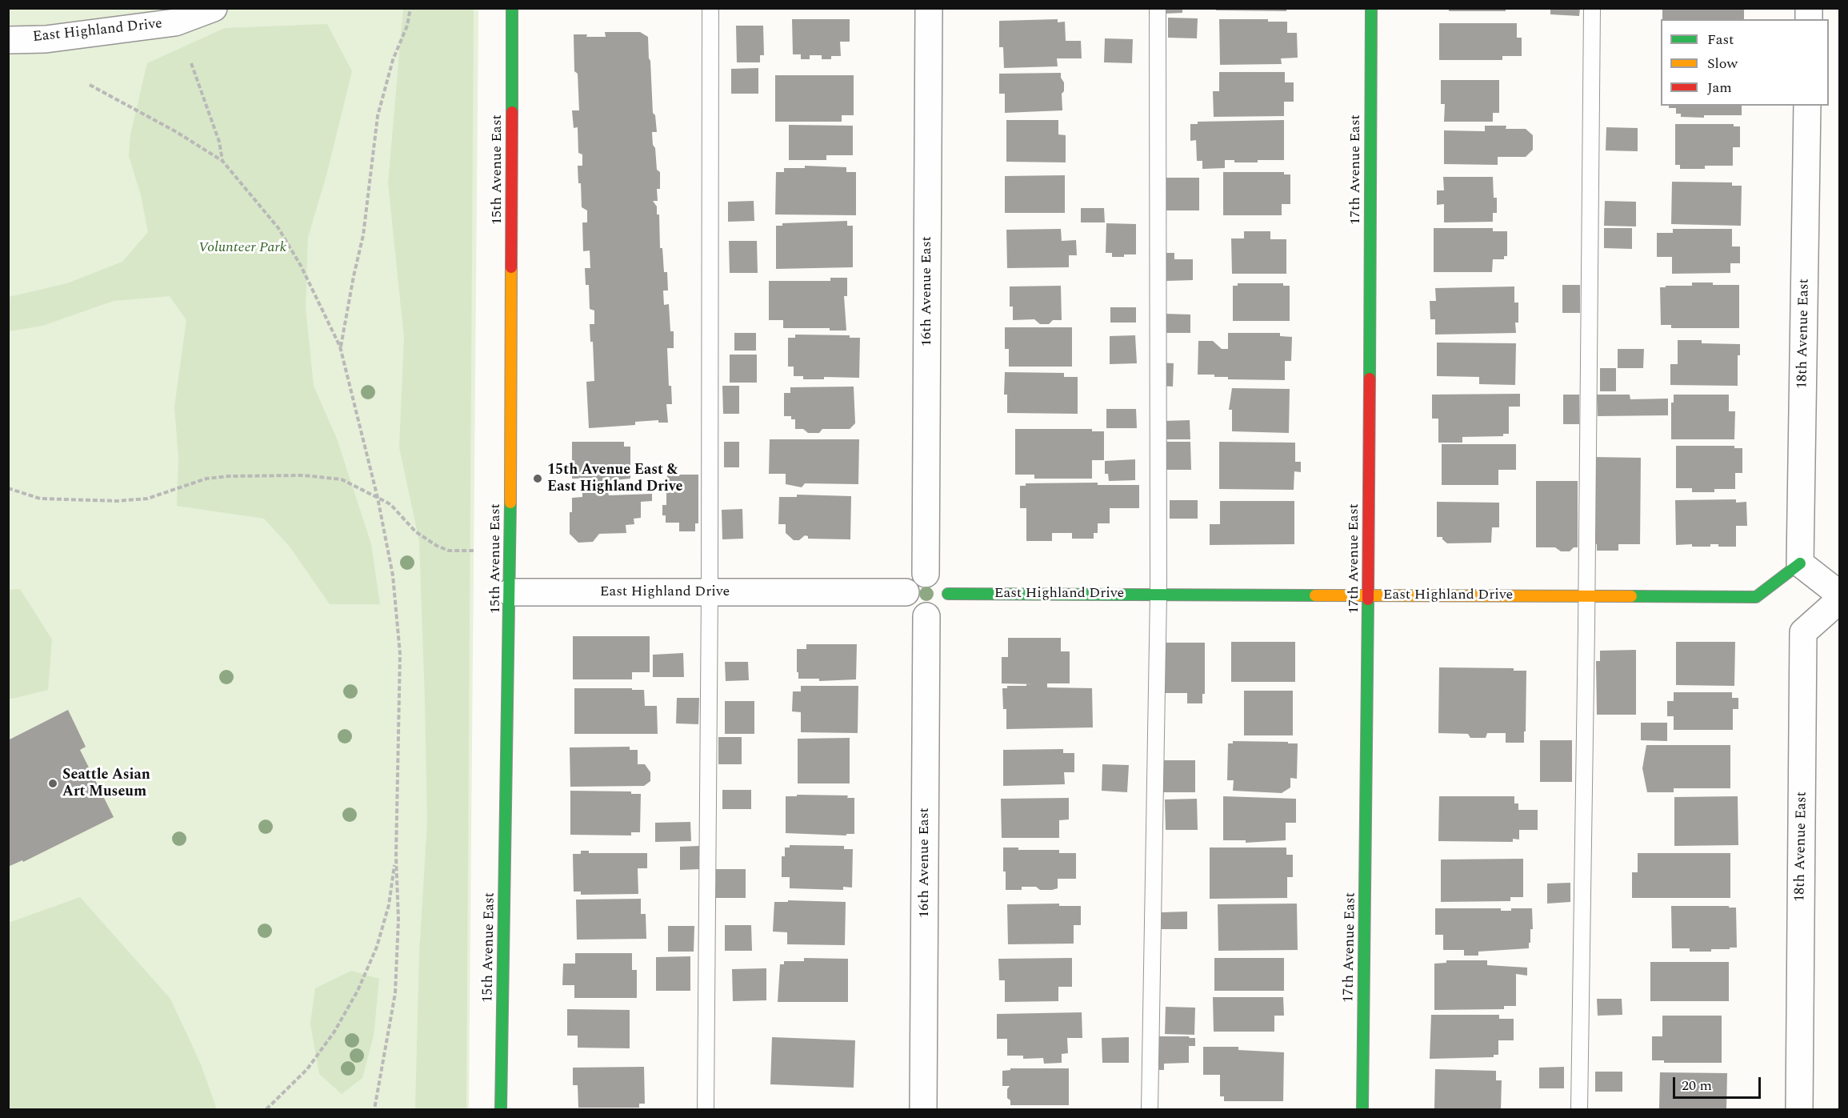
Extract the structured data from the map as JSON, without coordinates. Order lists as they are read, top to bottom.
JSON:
{
  "streets": {
    "street": [
      "East Highland Drive",
      "15th Avenue East",
      "17th Avenue East",
      "16th Avenue East",
      "18th Avenue East"
    ]
  },
  "crossings": [
    ["East Highland Drive", "15th Avenue East"],
    ["East Highland Drive", "17th Avenue East"],
    ["East Highland Drive", "16th Avenue East"],
    ["East Highland Drive", "18th Avenue East"]
  ],
  "parks": ["Volunteer Park"],
  "places": ["15th Avenue East & East Highland Drive", "Seattle Asian Art Museum"],
  "legend": ["Fast", "Slow", "Jam"],
  "scale_bar": "20 m"
}
